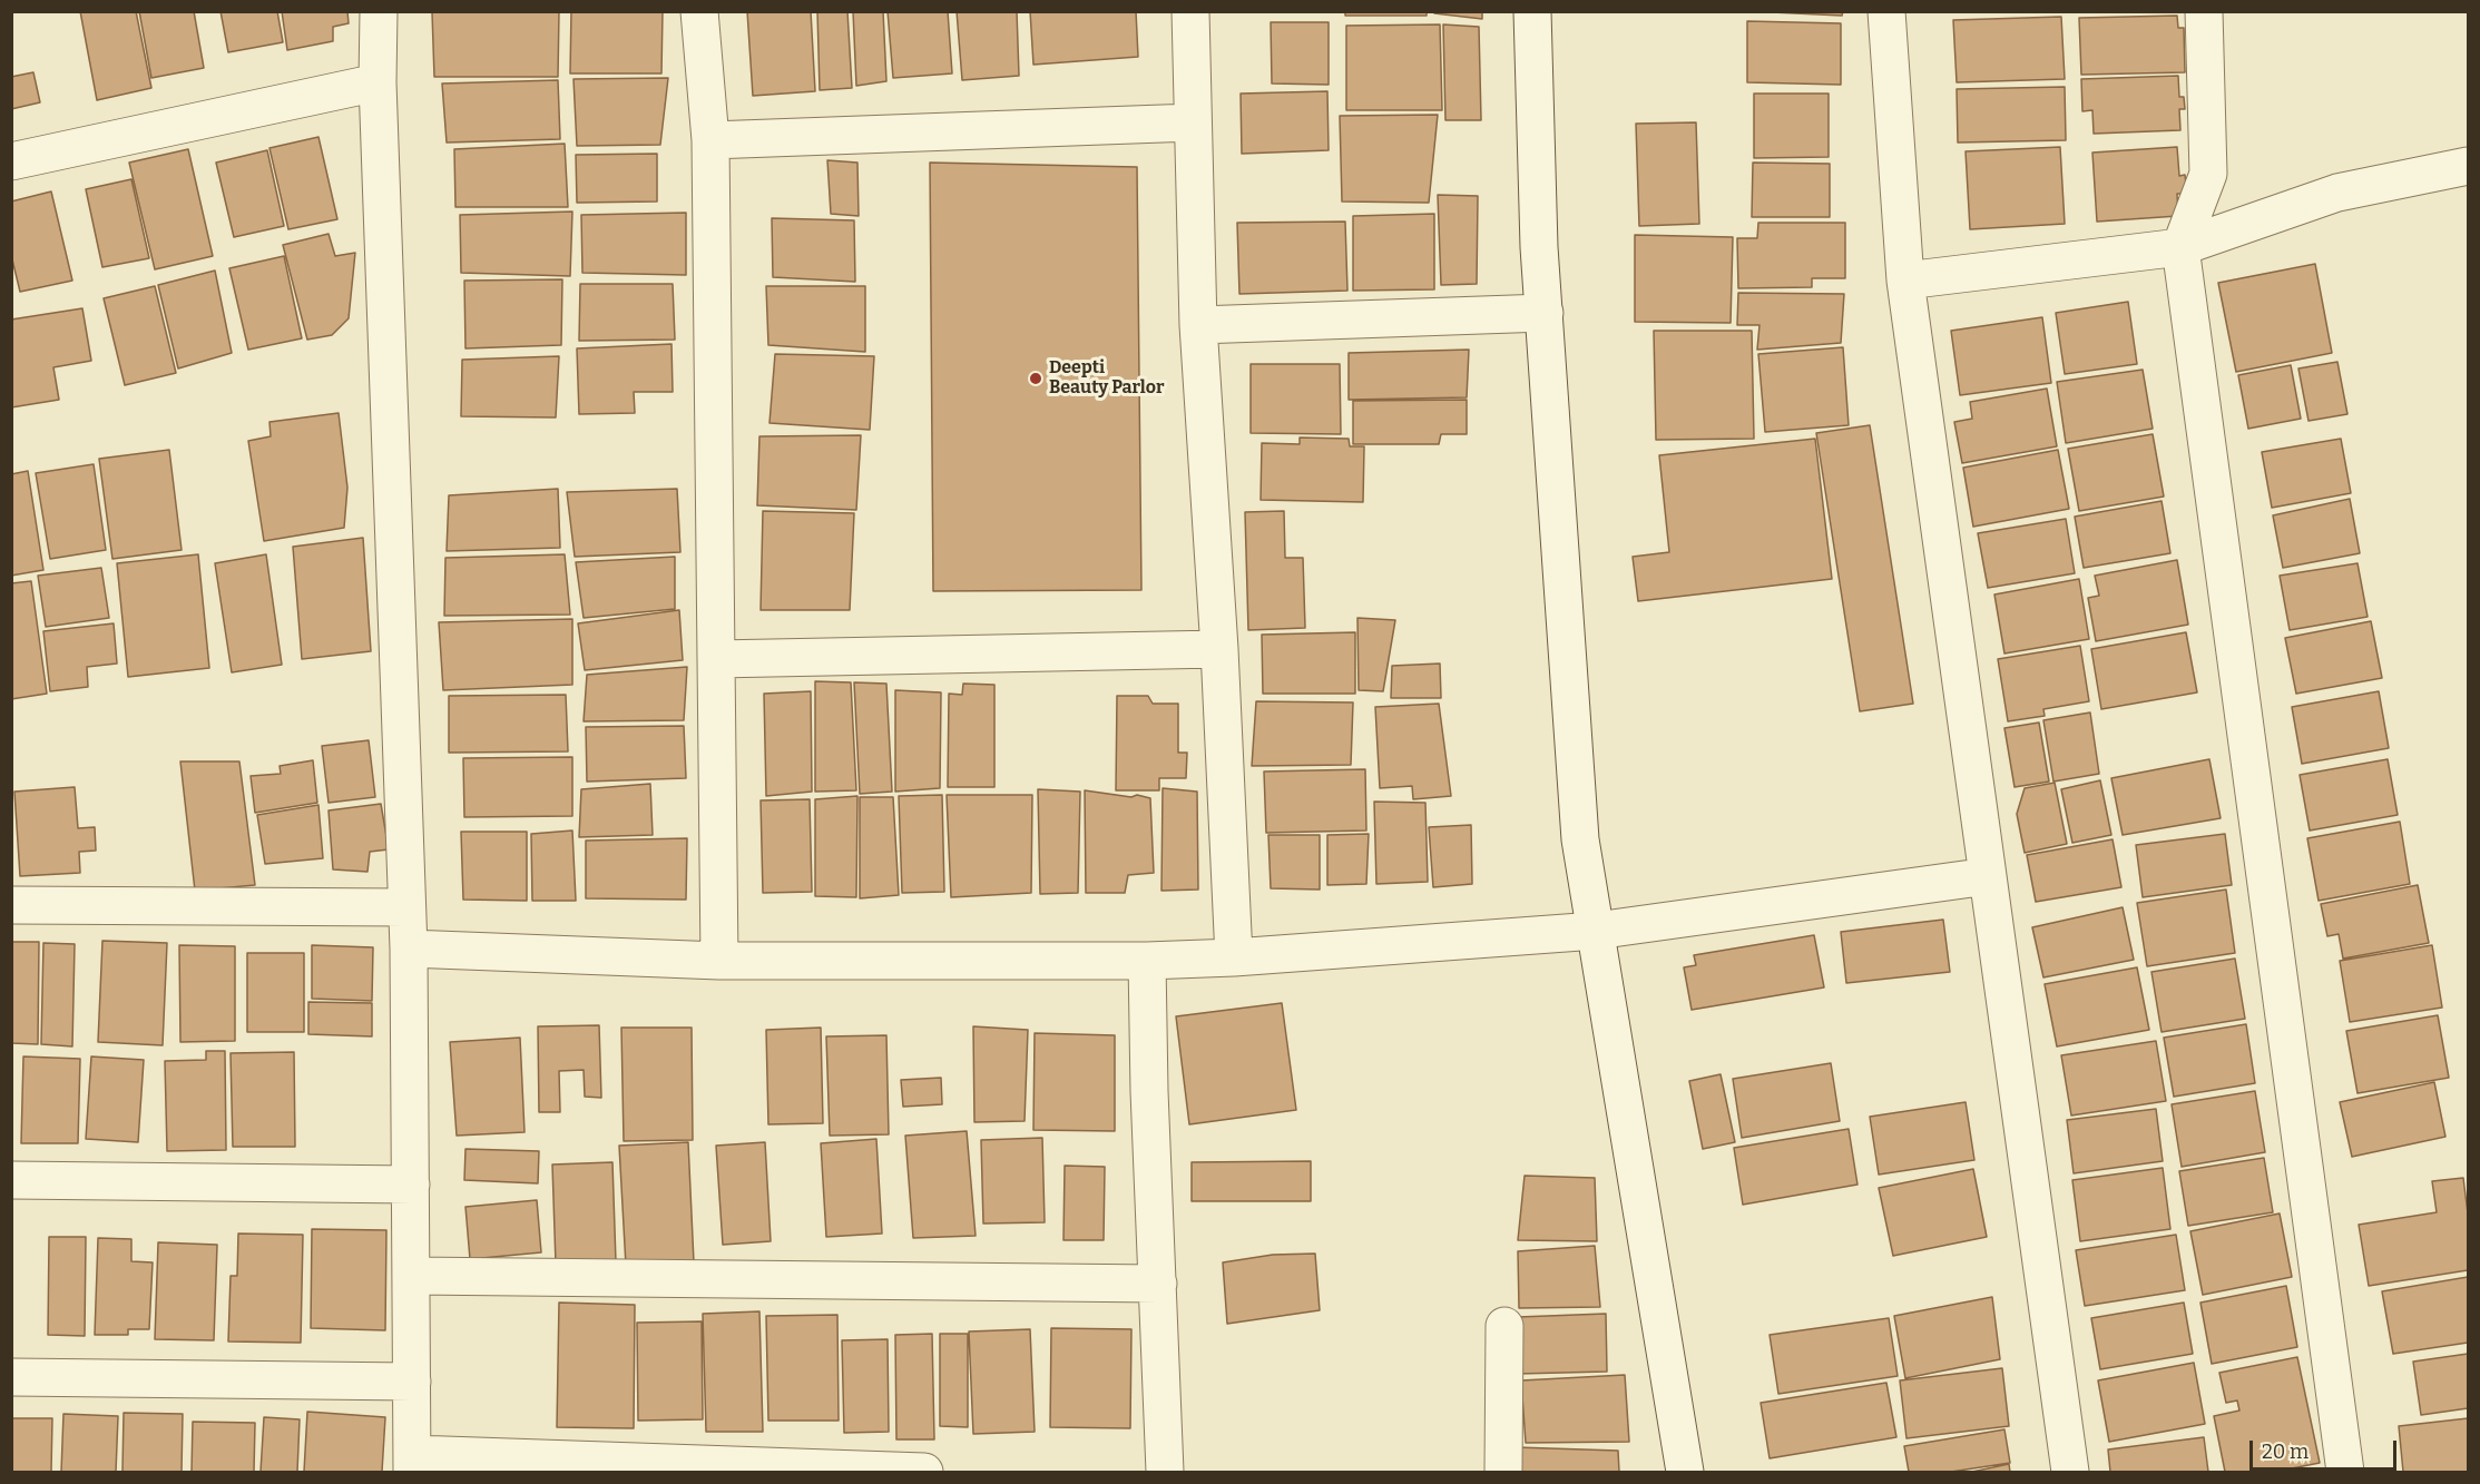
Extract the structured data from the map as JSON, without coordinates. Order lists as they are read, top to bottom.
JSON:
{
  "places": ["Deepti Beauty Parlor"],
  "scale_bar": "20 m"
}
